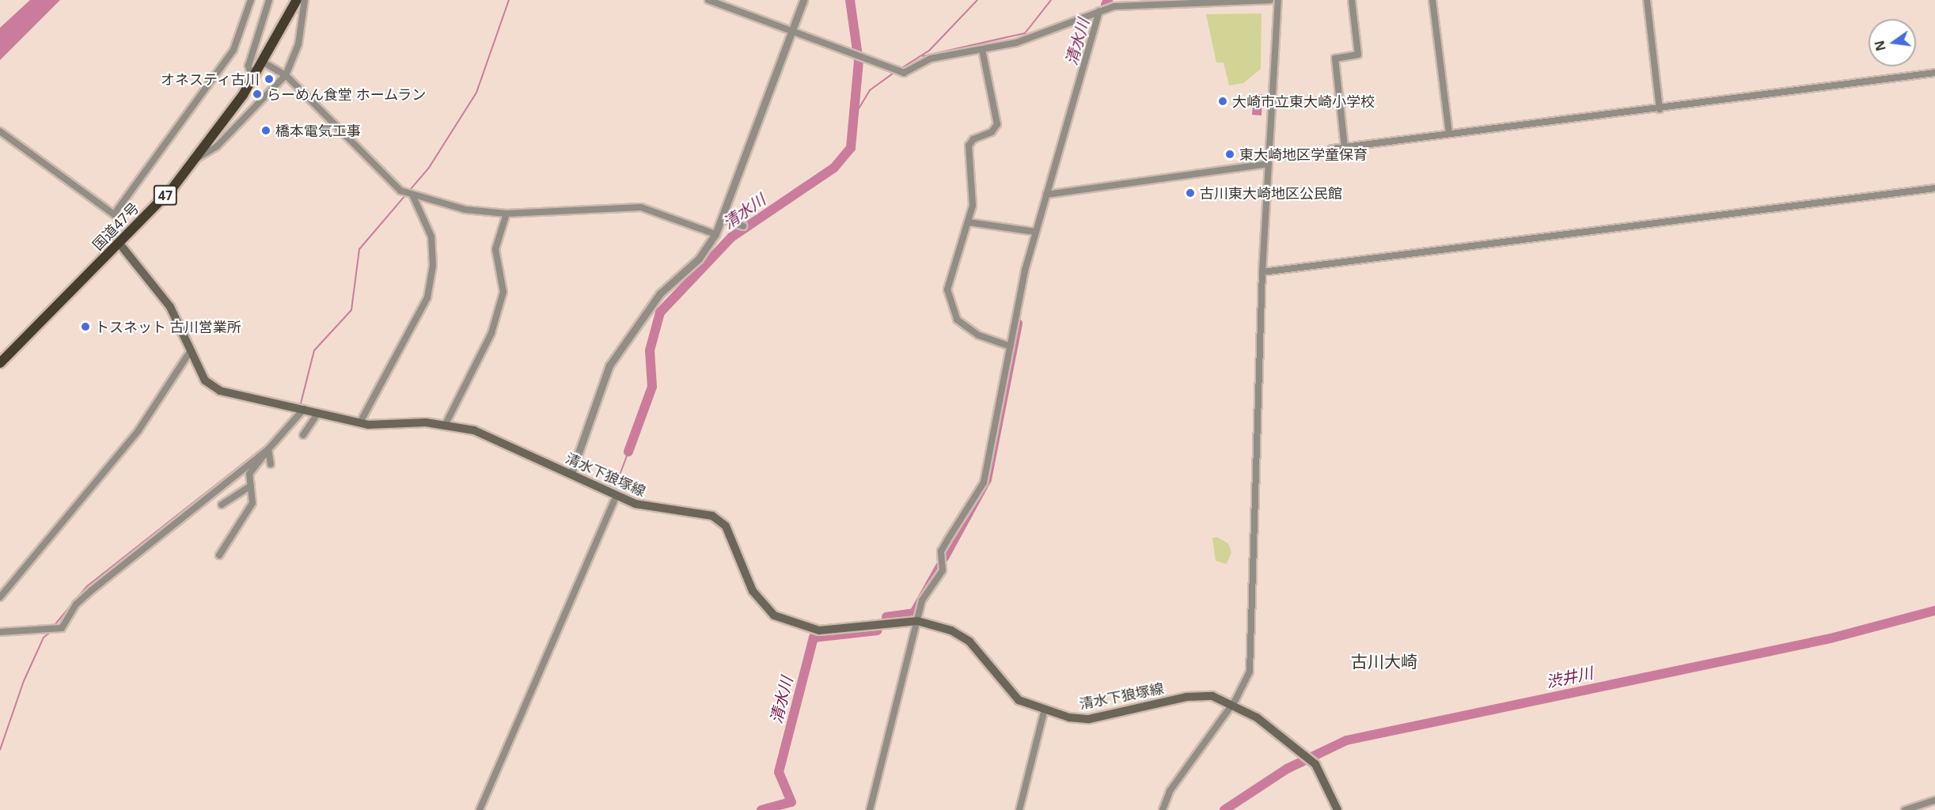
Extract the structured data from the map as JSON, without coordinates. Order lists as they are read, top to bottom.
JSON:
{
  "streets": {
    "highway": ["47", "国道47号"],
    "main road": ["清水下狼塚線"]
  },
  "crossings": [
    ["国道47号", "清水下狼塚線"]
  ],
  "districts": ["古川大崎"],
  "water": ["清水川", "渋井川"],
  "places": [
    "オネスティ古川",
    "らーめん食堂 ホームラン",
    "大崎市立東大崎小学校",
    "橋本電気工事",
    "東大崎地区学童保育",
    "古川東大崎地区公民館",
    "トスネット 古川営業所"
  ],
  "north": "left"
}
